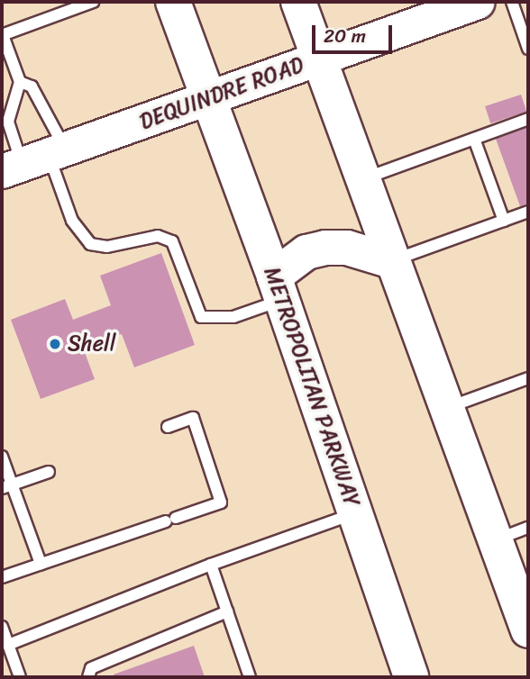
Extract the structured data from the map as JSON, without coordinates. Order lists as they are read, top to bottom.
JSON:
{
  "streets": {
    "main road": ["DEQUINDRE ROAD", "METROPOLITAN PARKWAY"]
  },
  "crossings": [
    ["DEQUINDRE ROAD", "METROPOLITAN PARKWAY"]
  ],
  "places": ["Shell"],
  "scale_bar": "20 m"
}
